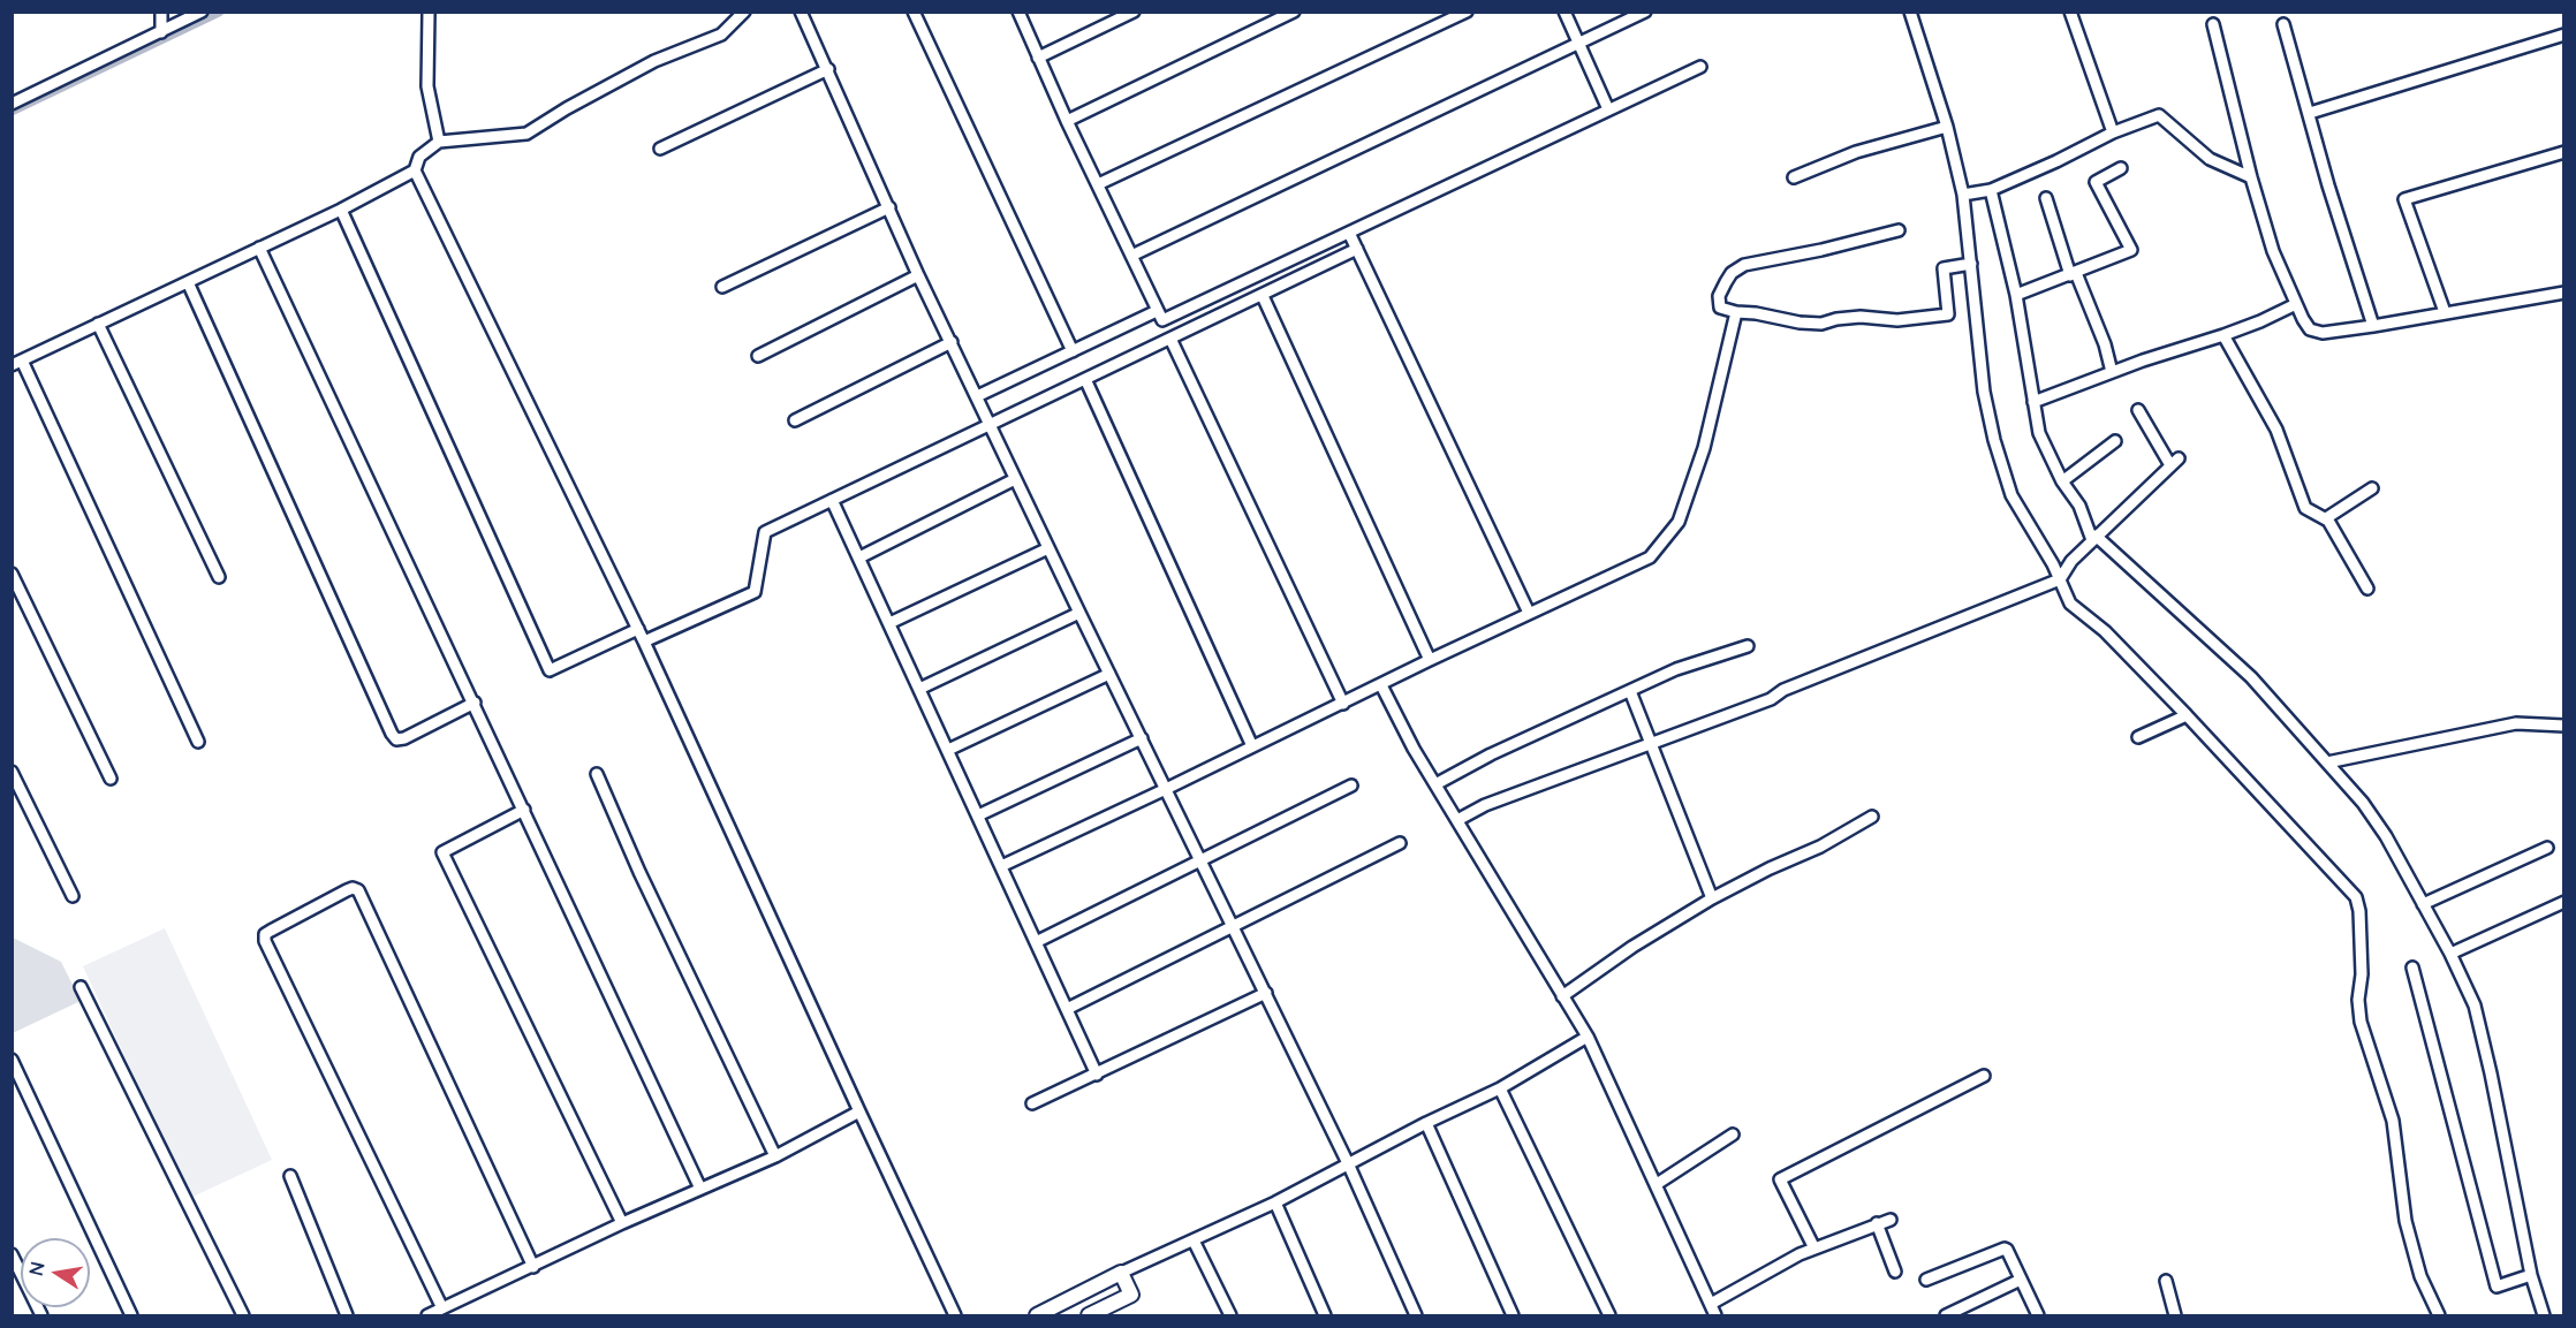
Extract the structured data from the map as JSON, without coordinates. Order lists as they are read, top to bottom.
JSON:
{
  "north": "left"
}
